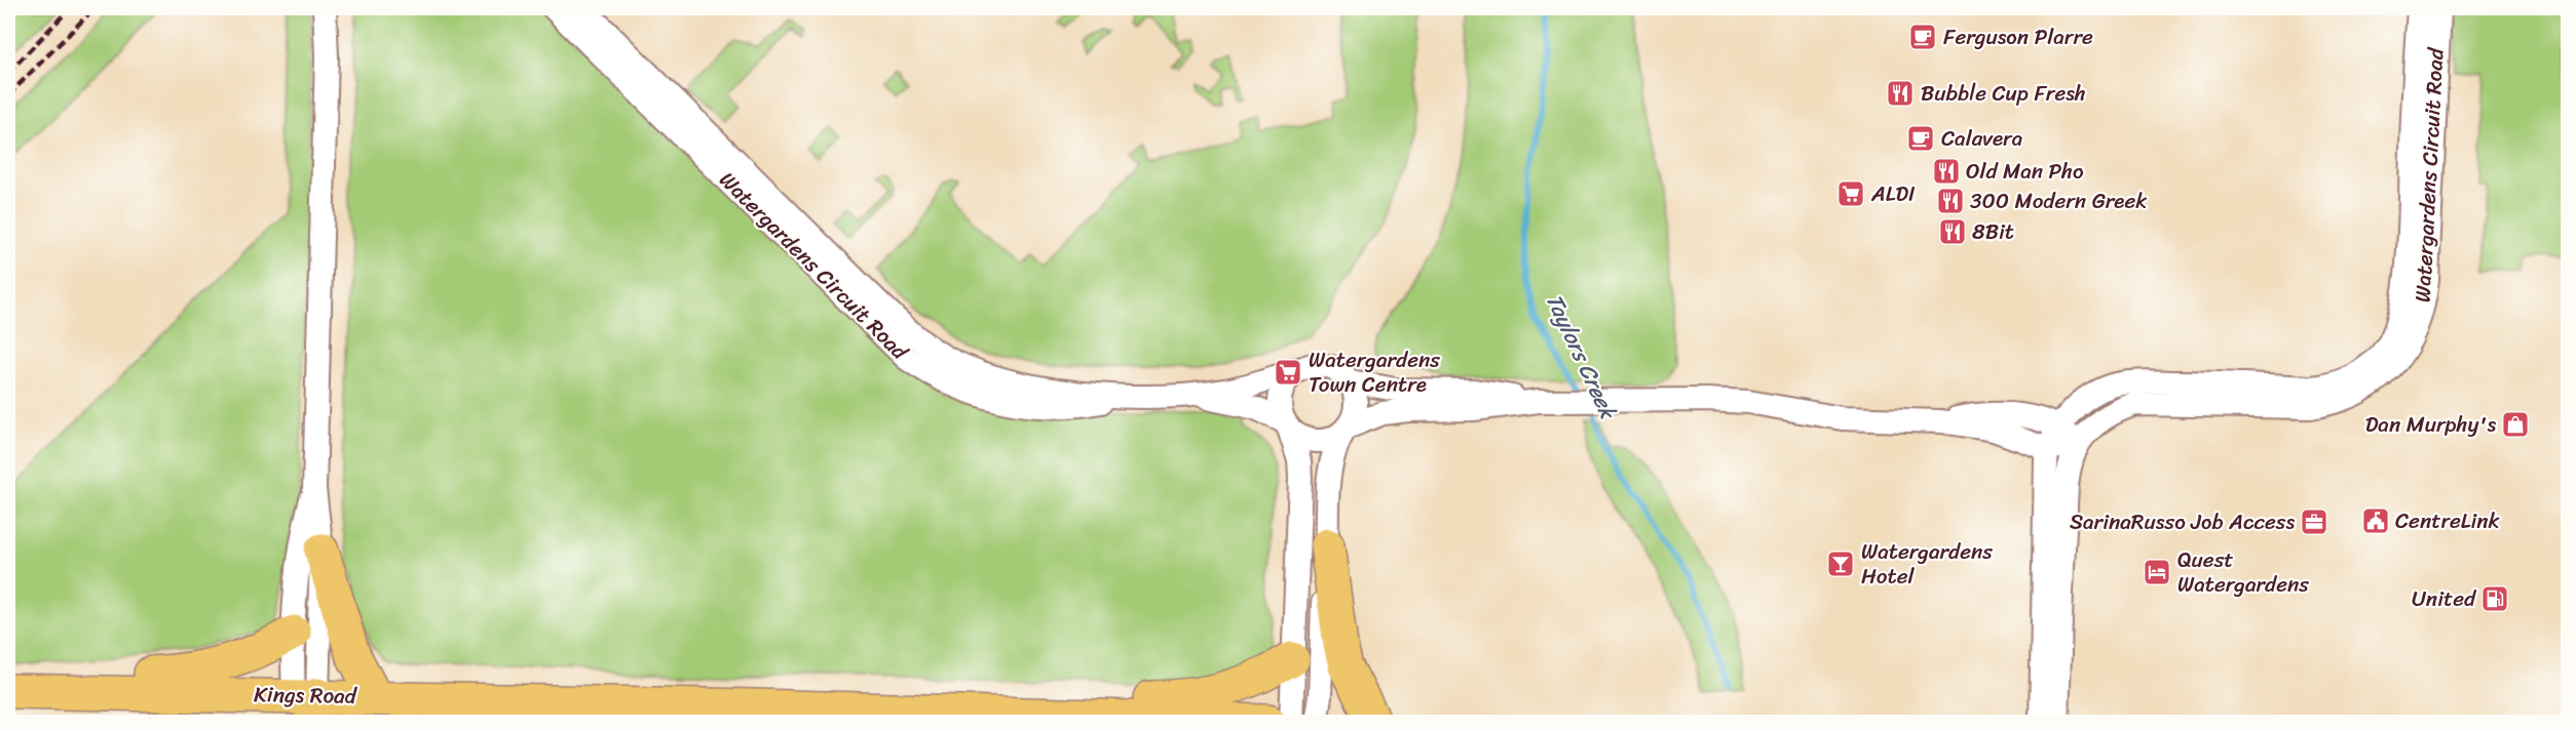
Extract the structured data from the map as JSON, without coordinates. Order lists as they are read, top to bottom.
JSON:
{
  "streets": {
    "main road": ["Kings Road"],
    "street": ["Watergardens Circuit Road"]
  },
  "water": ["Taylors Creek"],
  "places": {
    "cafe": ["Ferguson Plarre", "Calavera"],
    "restaurant": [
      "Bubble Cup Fresh",
      "Old Man Pho",
      "300 Modern Greek",
      "8Bit"
    ],
    "supermarket": ["ALDI", "Watergardens Town Centre"],
    "shop": ["Dan Murphy's"],
    "public building": ["CentreLink"],
    "office": ["SarinaRusso Job Access"],
    "bar": ["Watergardens Hotel"],
    "hotel": ["Quest Watergardens"],
    "fuel station": ["United"]
  }
}
